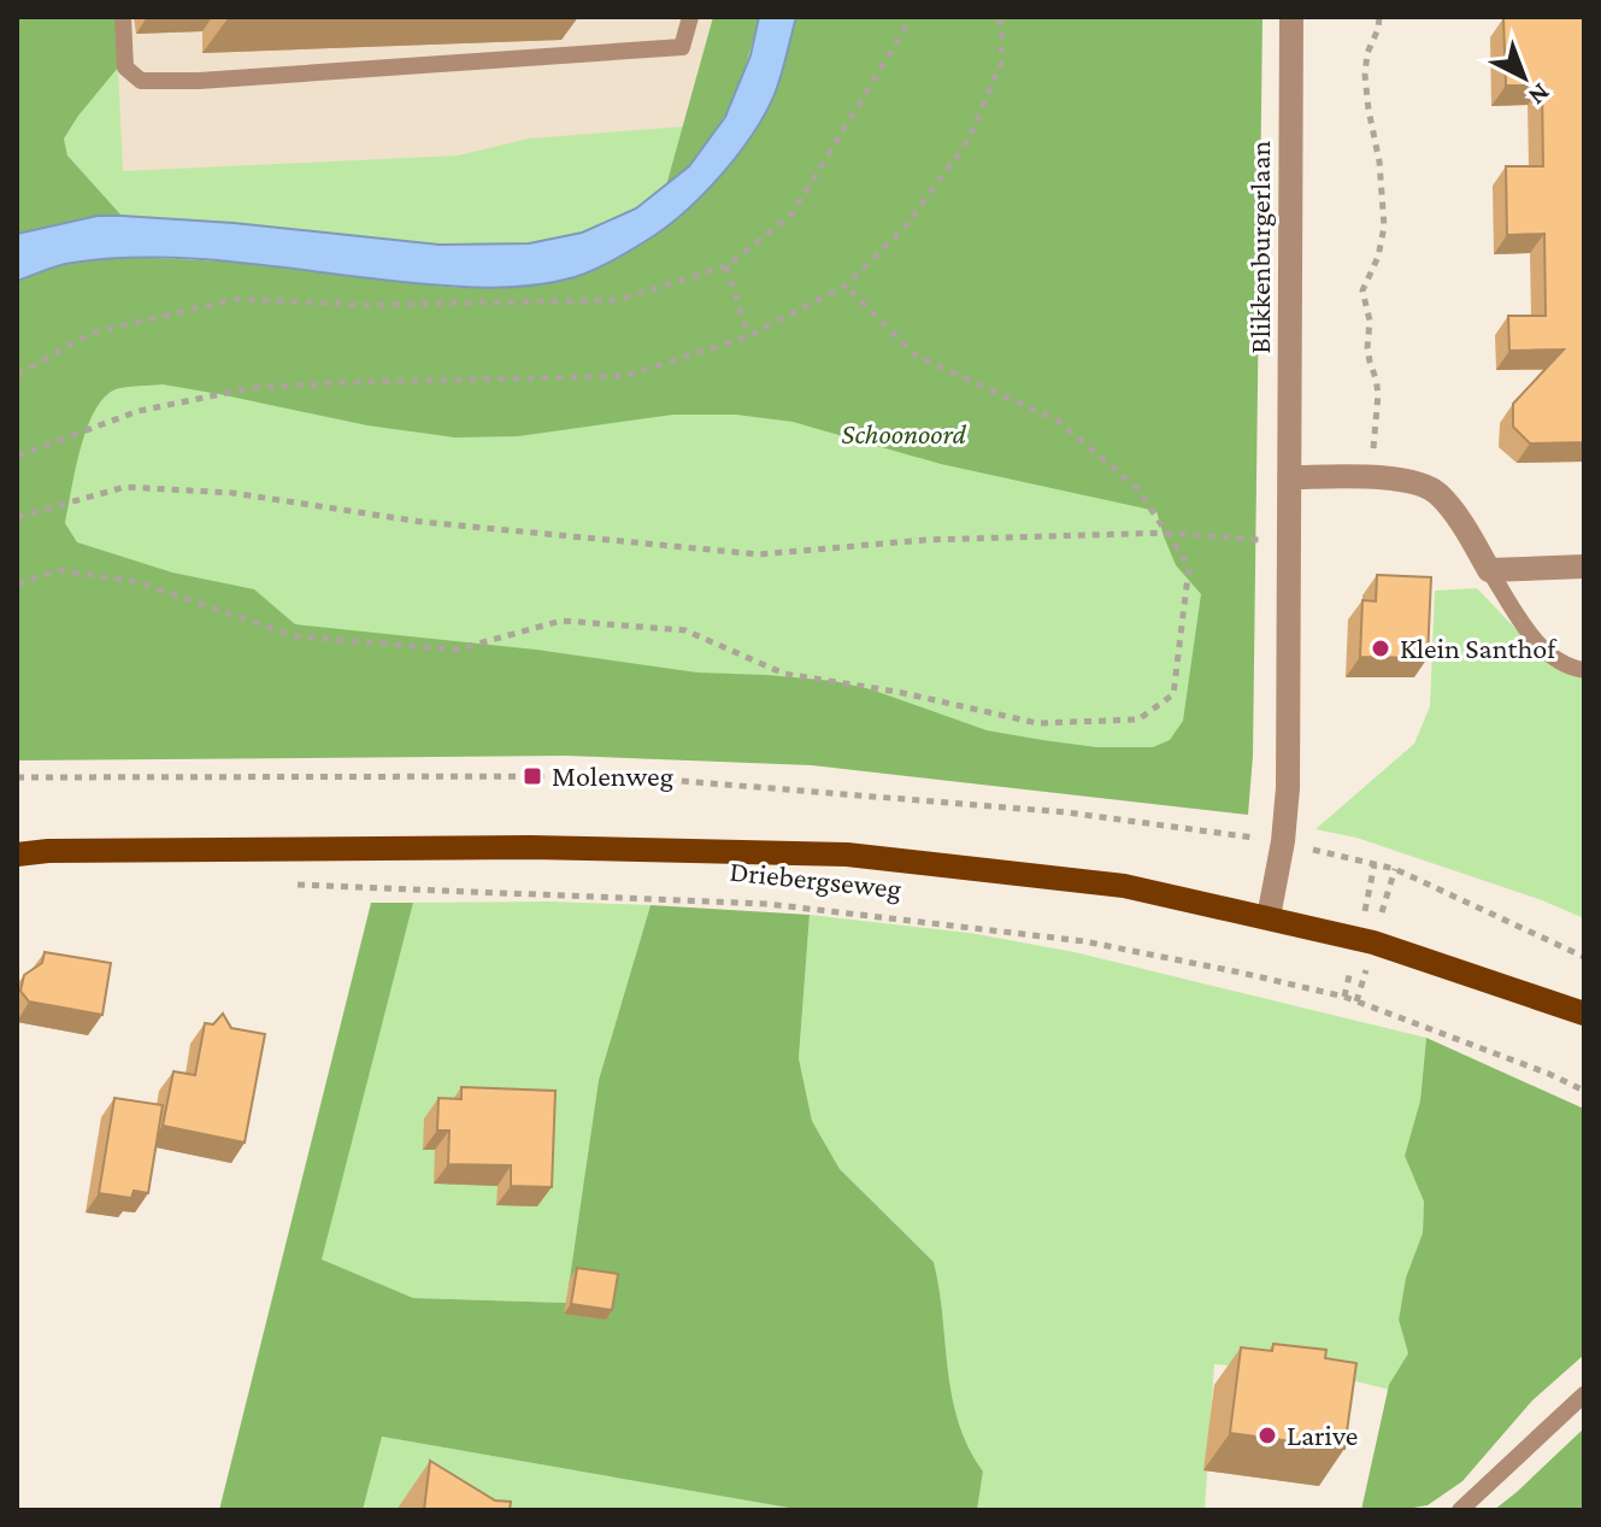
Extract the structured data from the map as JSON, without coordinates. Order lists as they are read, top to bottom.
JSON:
{
  "streets": {
    "main road": ["Driebergseweg"],
    "street": ["Blikkenburgerlaan"]
  },
  "crossings": [
    ["Blikkenburgerlaan", "Driebergseweg"]
  ],
  "parks": ["Schoonoord"],
  "places": {
    "other": ["Klein Santhof", "Larive"],
    "transit": ["Molenweg"]
  },
  "north": "bottom right"
}
